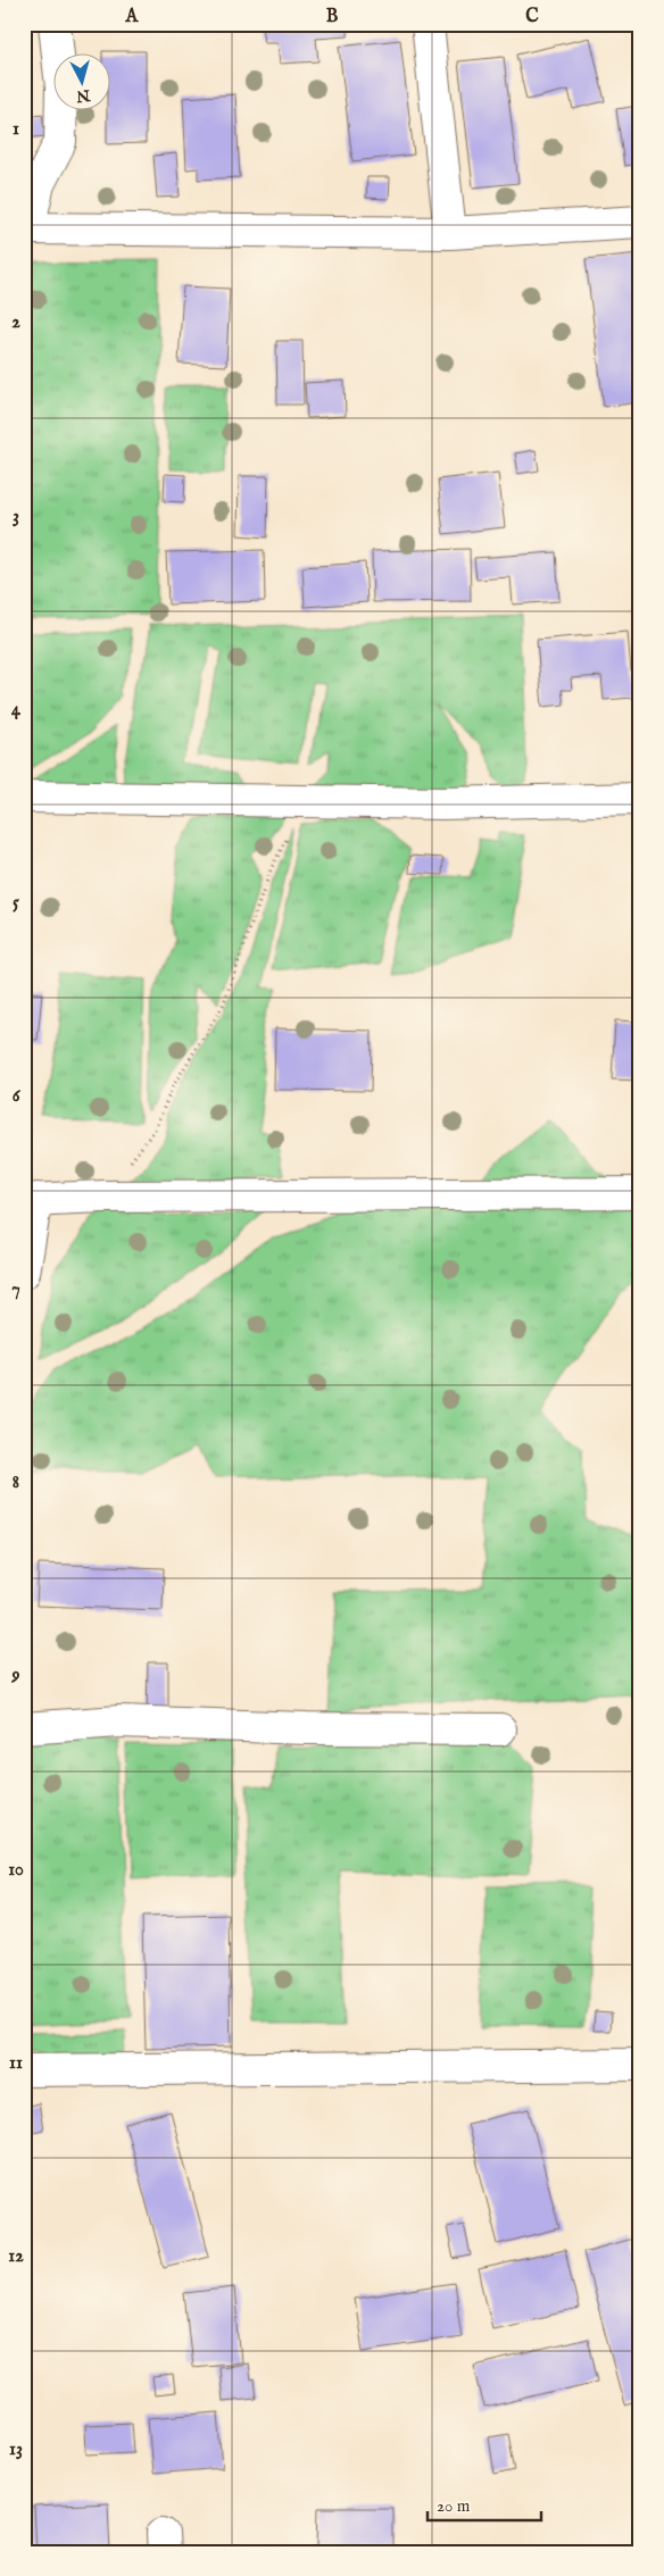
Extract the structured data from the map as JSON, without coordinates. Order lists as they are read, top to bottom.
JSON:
{
  "scale_bar": "20 m",
  "north": "bottom",
  "grid": {
    "columns": ["A", "B", "C"],
    "rows": [
      "1",
      "2",
      "3",
      "4",
      "5",
      "6",
      "7",
      "8",
      "9",
      "10",
      "11",
      "12",
      "13"
    ]
  }
}
